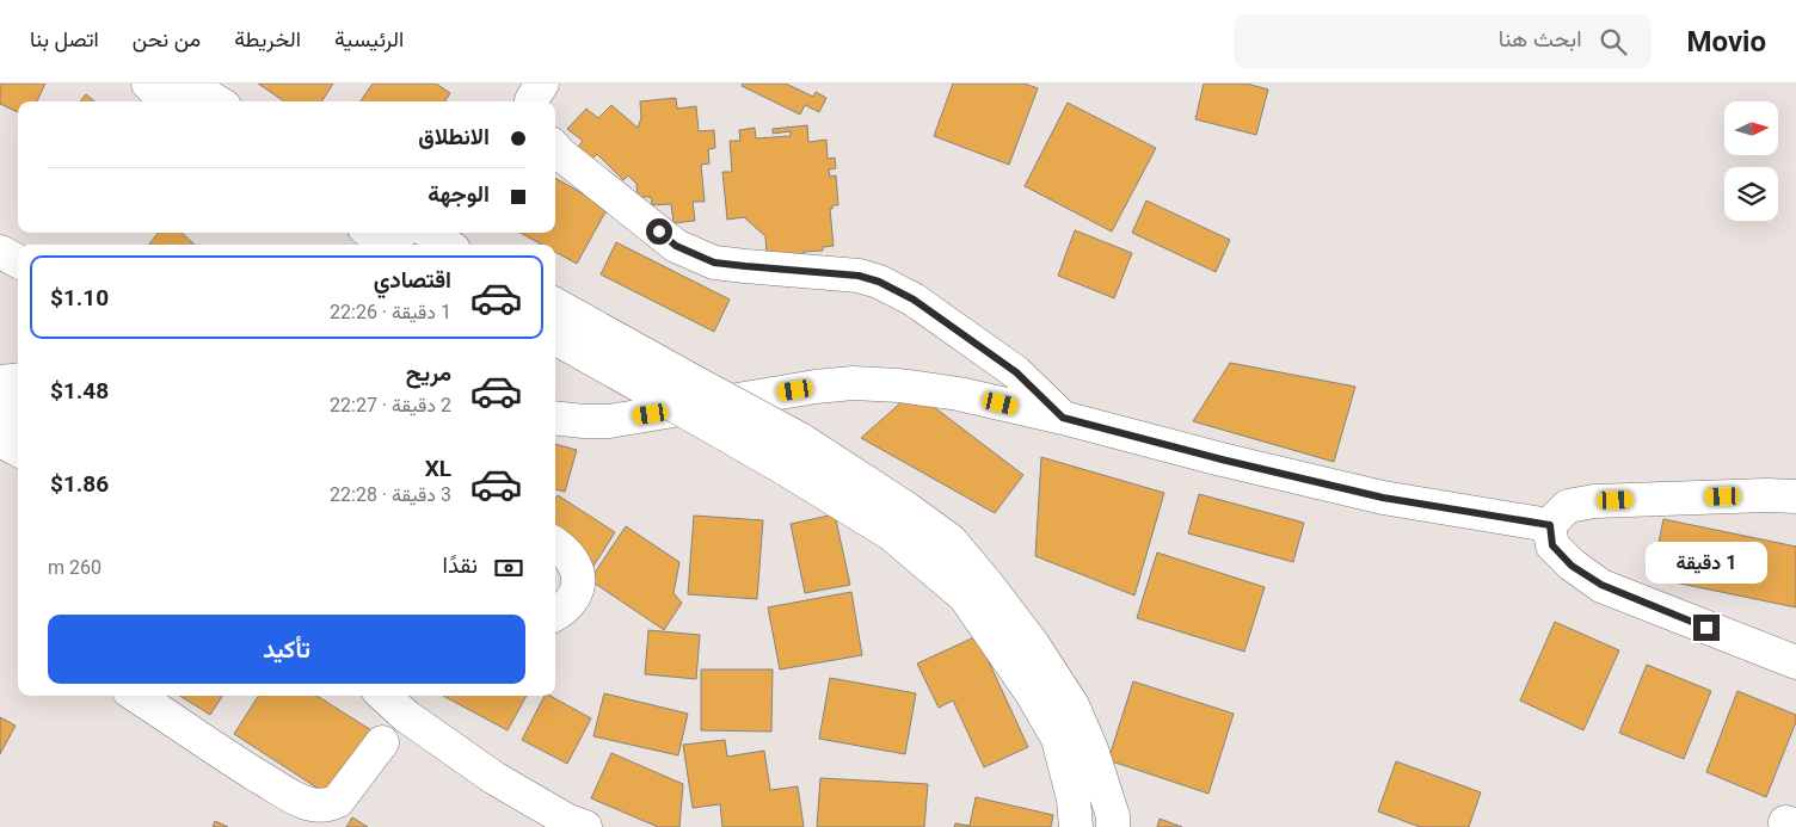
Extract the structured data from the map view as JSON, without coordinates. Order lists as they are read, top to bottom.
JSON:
{
  "north": "right",
  "page": {
    "header": "Movio",
    "search": "ابحث هنا",
    "nav": [
      "الرئيسية",
      "الخريطة",
      "من نحن",
      "اتصل بنا"
    ],
    "banner": ["الانطلاق", "الوجهة"],
    "list": [
      {
        "name": "اقتصادي",
        "note": "1 دقيقة · 22:26",
        "value": "$1.10"
      },
      {
        "name": "مريح",
        "note": "2 دقيقة · 22:27",
        "value": "$1.48"
      },
      {
        "name": "XL",
        "note": "3 دقيقة · 22:28",
        "value": "$1.86"
      }
    ],
    "pay": ["نقدًا", "260 m"],
    "bubble": "1 دقيقة",
    "buttons": "تأكيد"
  }
}
